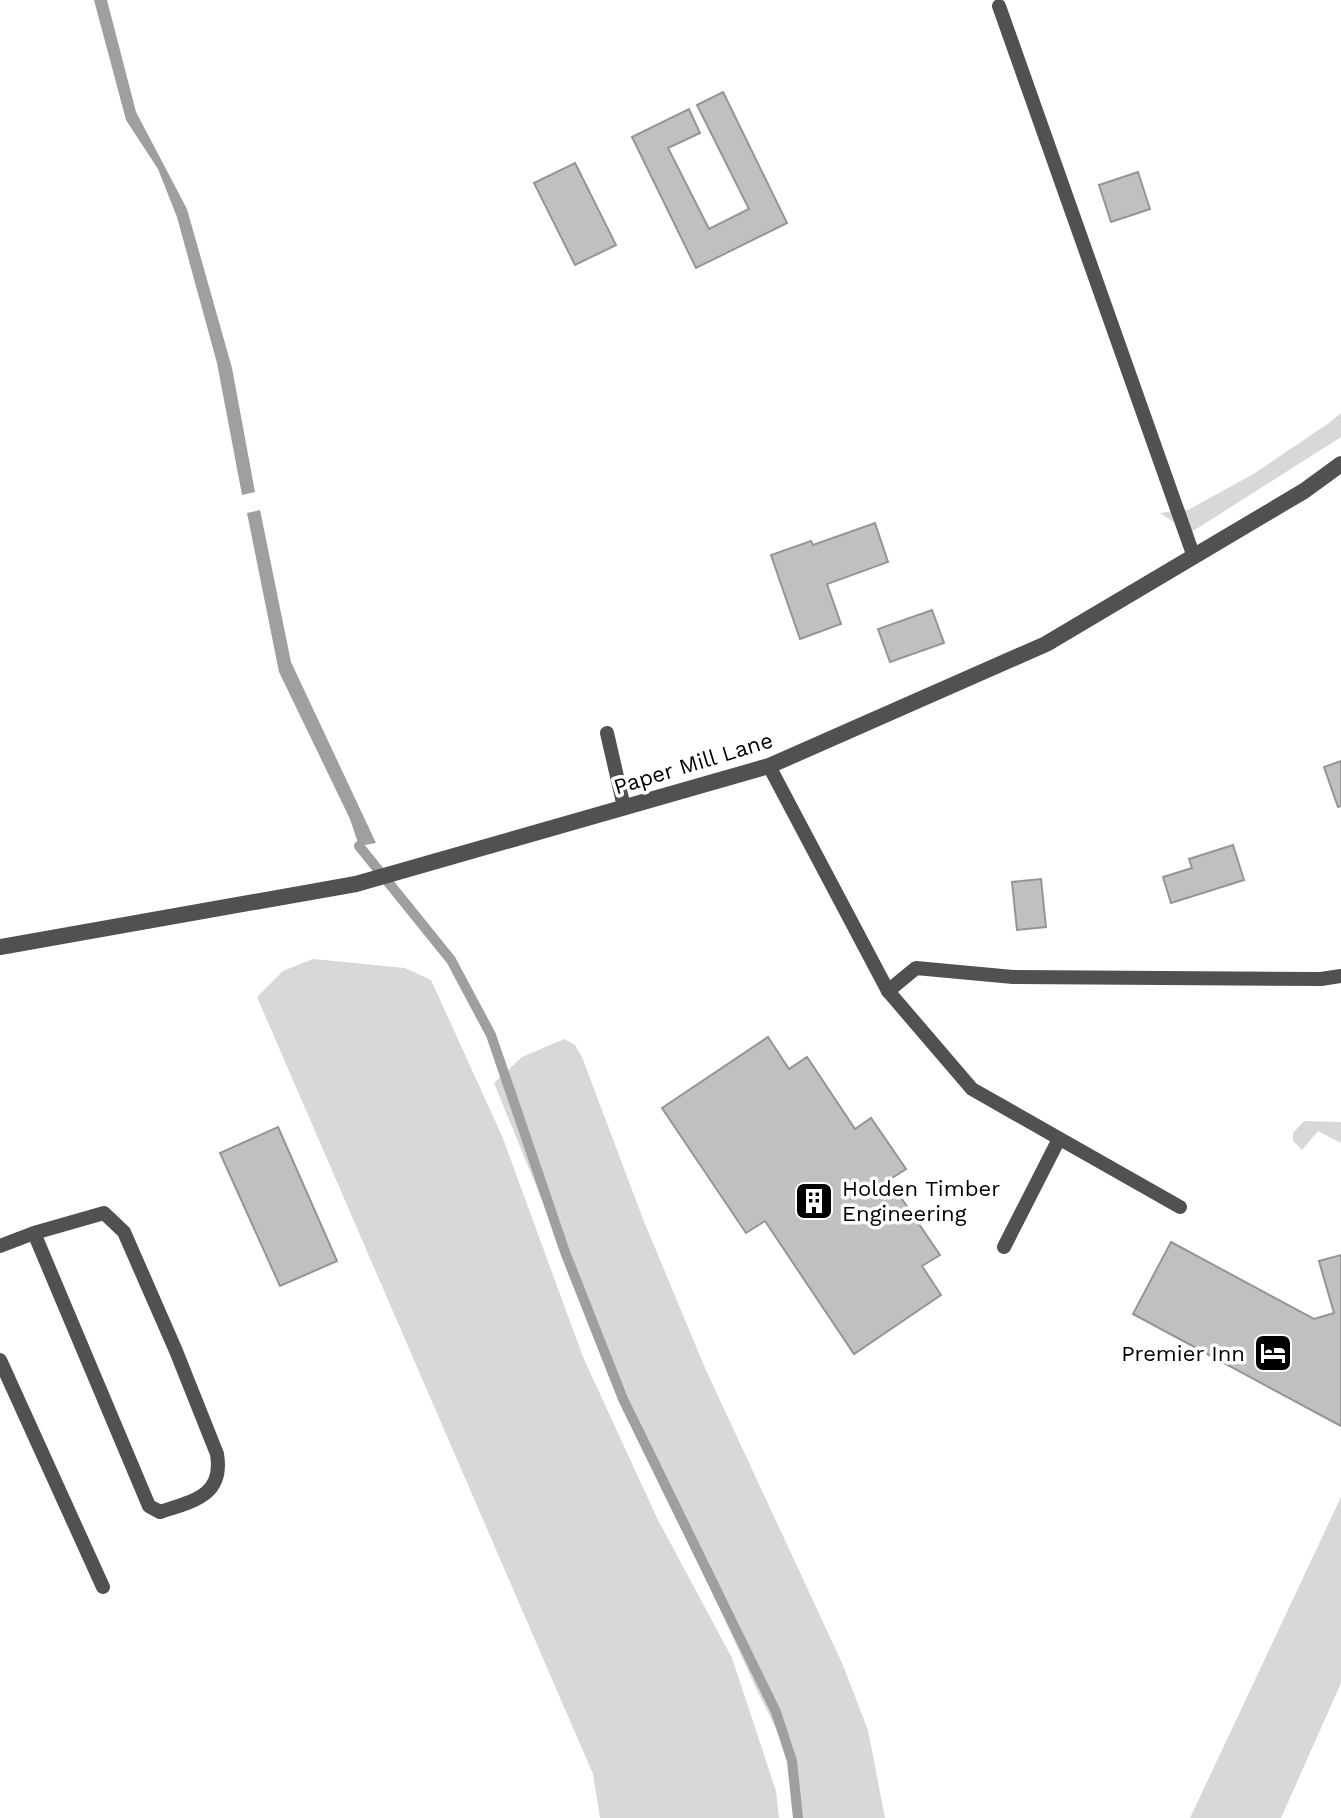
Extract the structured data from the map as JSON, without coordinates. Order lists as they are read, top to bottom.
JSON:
{
  "streets": {
    "street": ["Paper Mill Lane"]
  },
  "places": {
    "building": ["Holden Timber Engineering"],
    "hotel": ["Premier Inn"]
  }
}
